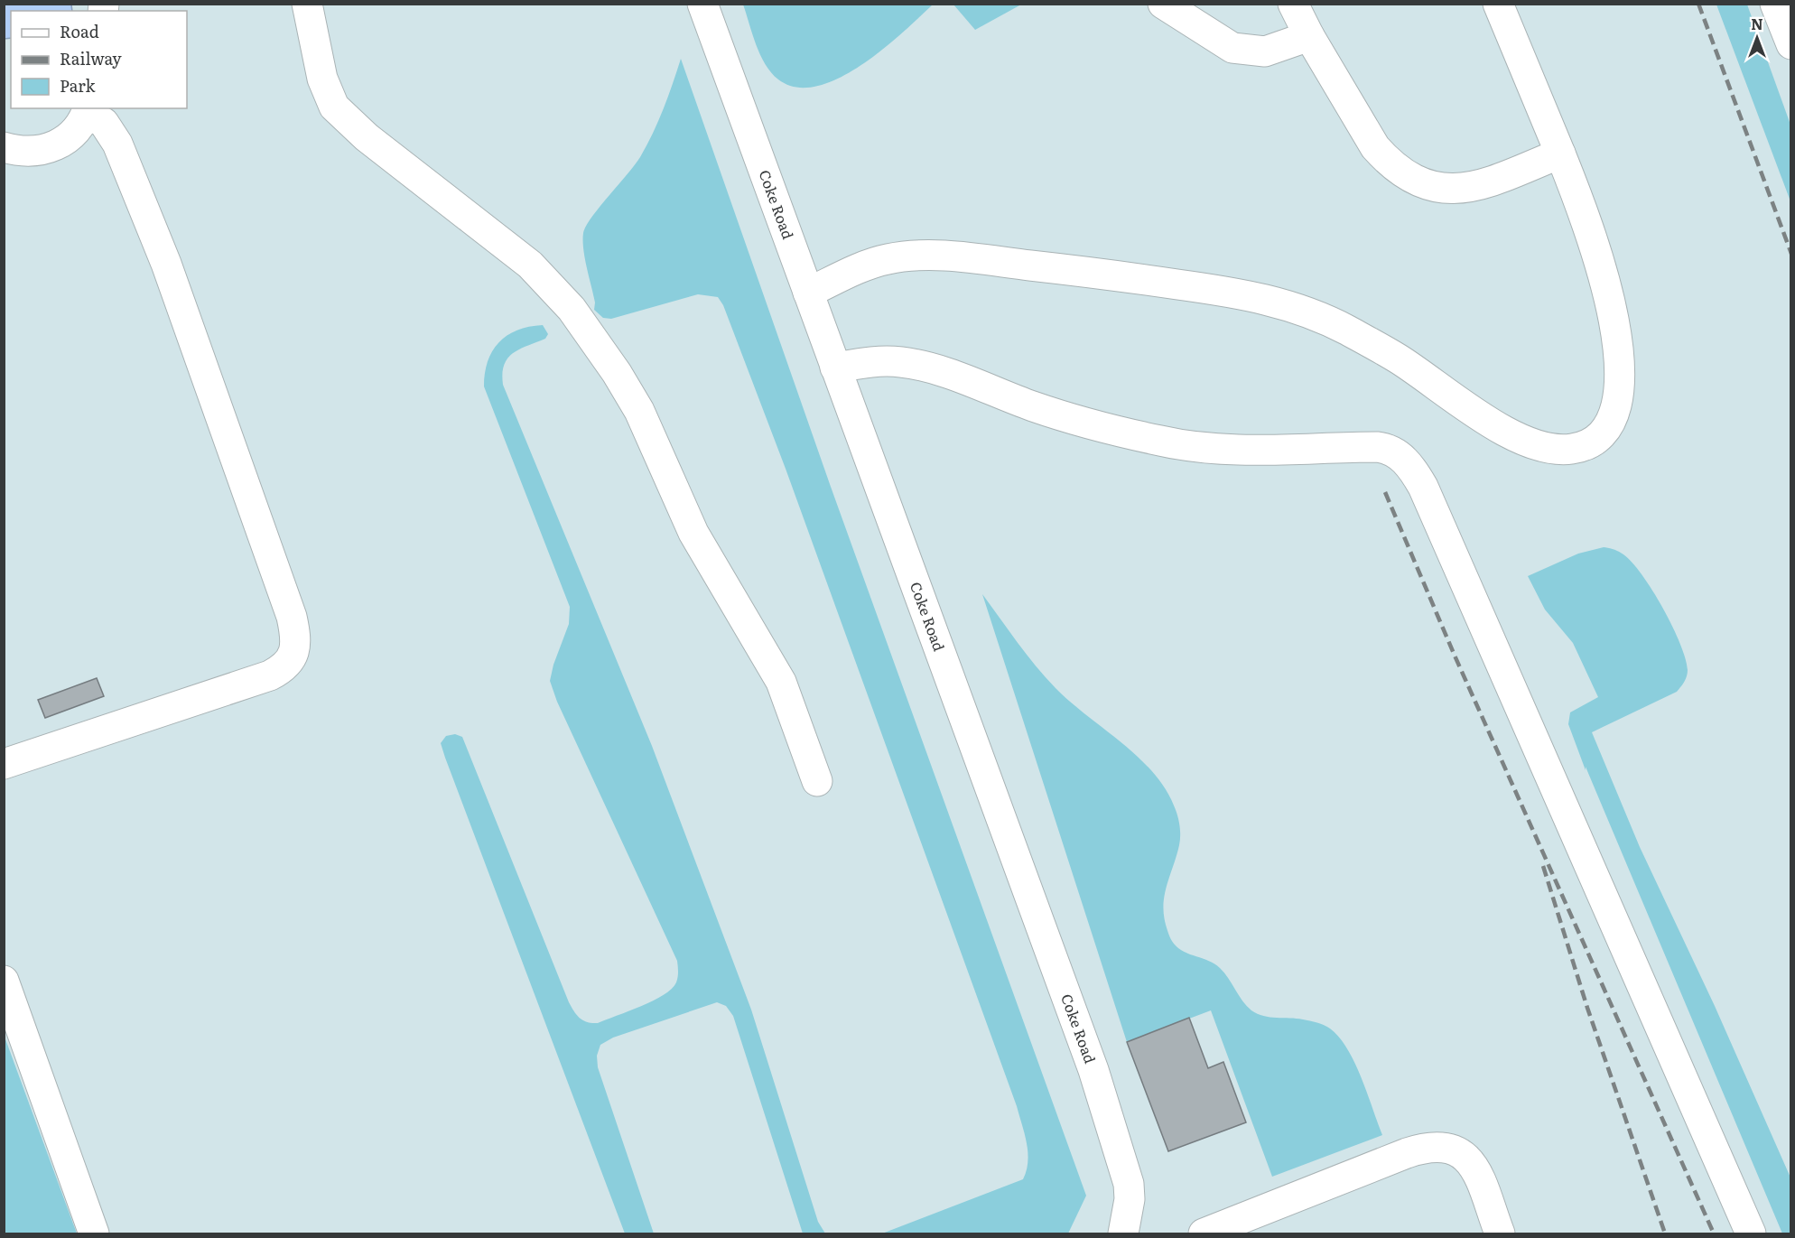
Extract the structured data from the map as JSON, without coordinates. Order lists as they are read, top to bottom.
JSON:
{
  "streets": {
    "lane": ["Coke Road"]
  },
  "legend": ["Road", "Railway", "Park"],
  "north": "top"
}
